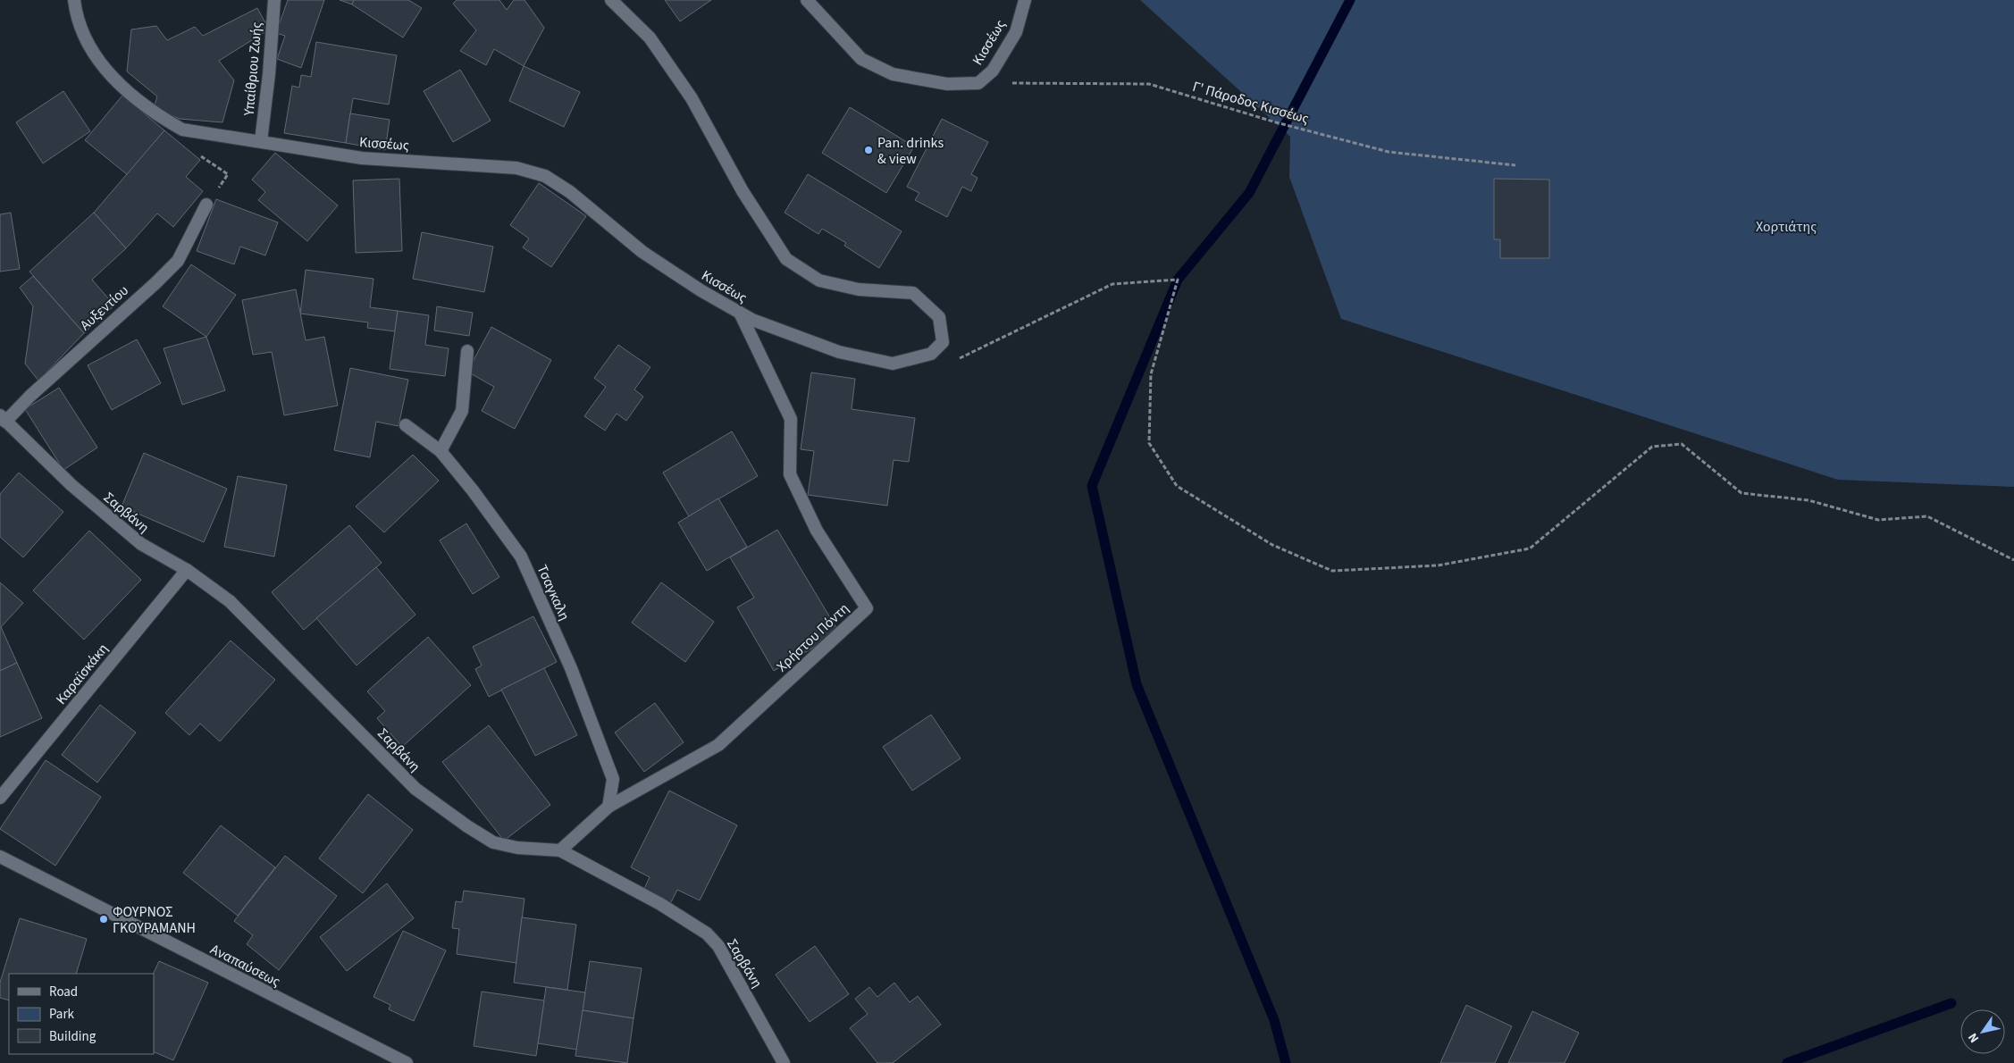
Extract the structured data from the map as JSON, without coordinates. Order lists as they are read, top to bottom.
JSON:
{
  "streets": {
    "street": [
      "Κισσέως",
      "Υπαίθριου Ζωής",
      "Αυξεντίου",
      "Σαρβάνη",
      "Τσαγκαλη",
      "Χρήστου Πόντη",
      "Καραϊσκάκη",
      "Αναπαύσεως"
    ],
    "path": ["Γ' Πάροδος Κισσέως"]
  },
  "crossings": [
    ["Κισσέως", "Υπαίθριου Ζωής"],
    ["Κισσέως", "Γ' Πάροδος Κισσέως"],
    ["Κισσέως", "Χρήστου Πόντη"],
    ["Αυξεντίου", "Σαρβάνη"],
    ["Σαρβάνη", "Χρήστου Πόντη"],
    ["Σαρβάνη", "Καραϊσκάκη"],
    ["Τσαγκαλη", "Χρήστου Πόντη"]
  ],
  "parks": ["Χορτιάτης"],
  "places": ["Pan. drinks & view", "ΦΟΥΡΝΟΣ ΓΚΟΥΡΑΜΑΝΗ"],
  "legend": ["Road", "Park", "Building"],
  "north": "bottom left"
}
